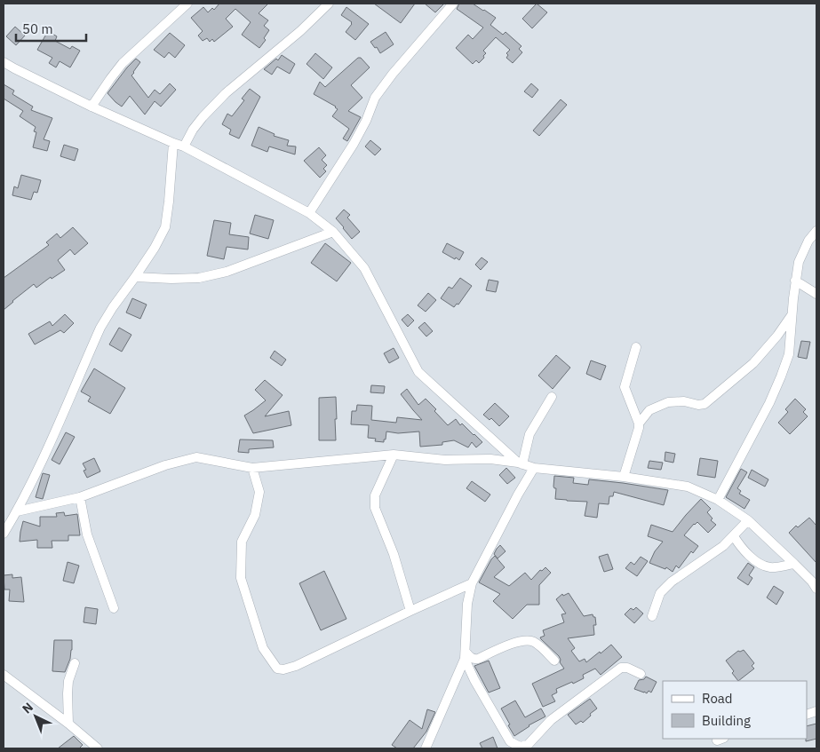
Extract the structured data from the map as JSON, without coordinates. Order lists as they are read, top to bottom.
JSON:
{
  "legend": ["Road", "Building"],
  "scale_bar": "50 m",
  "north": "top left"
}
